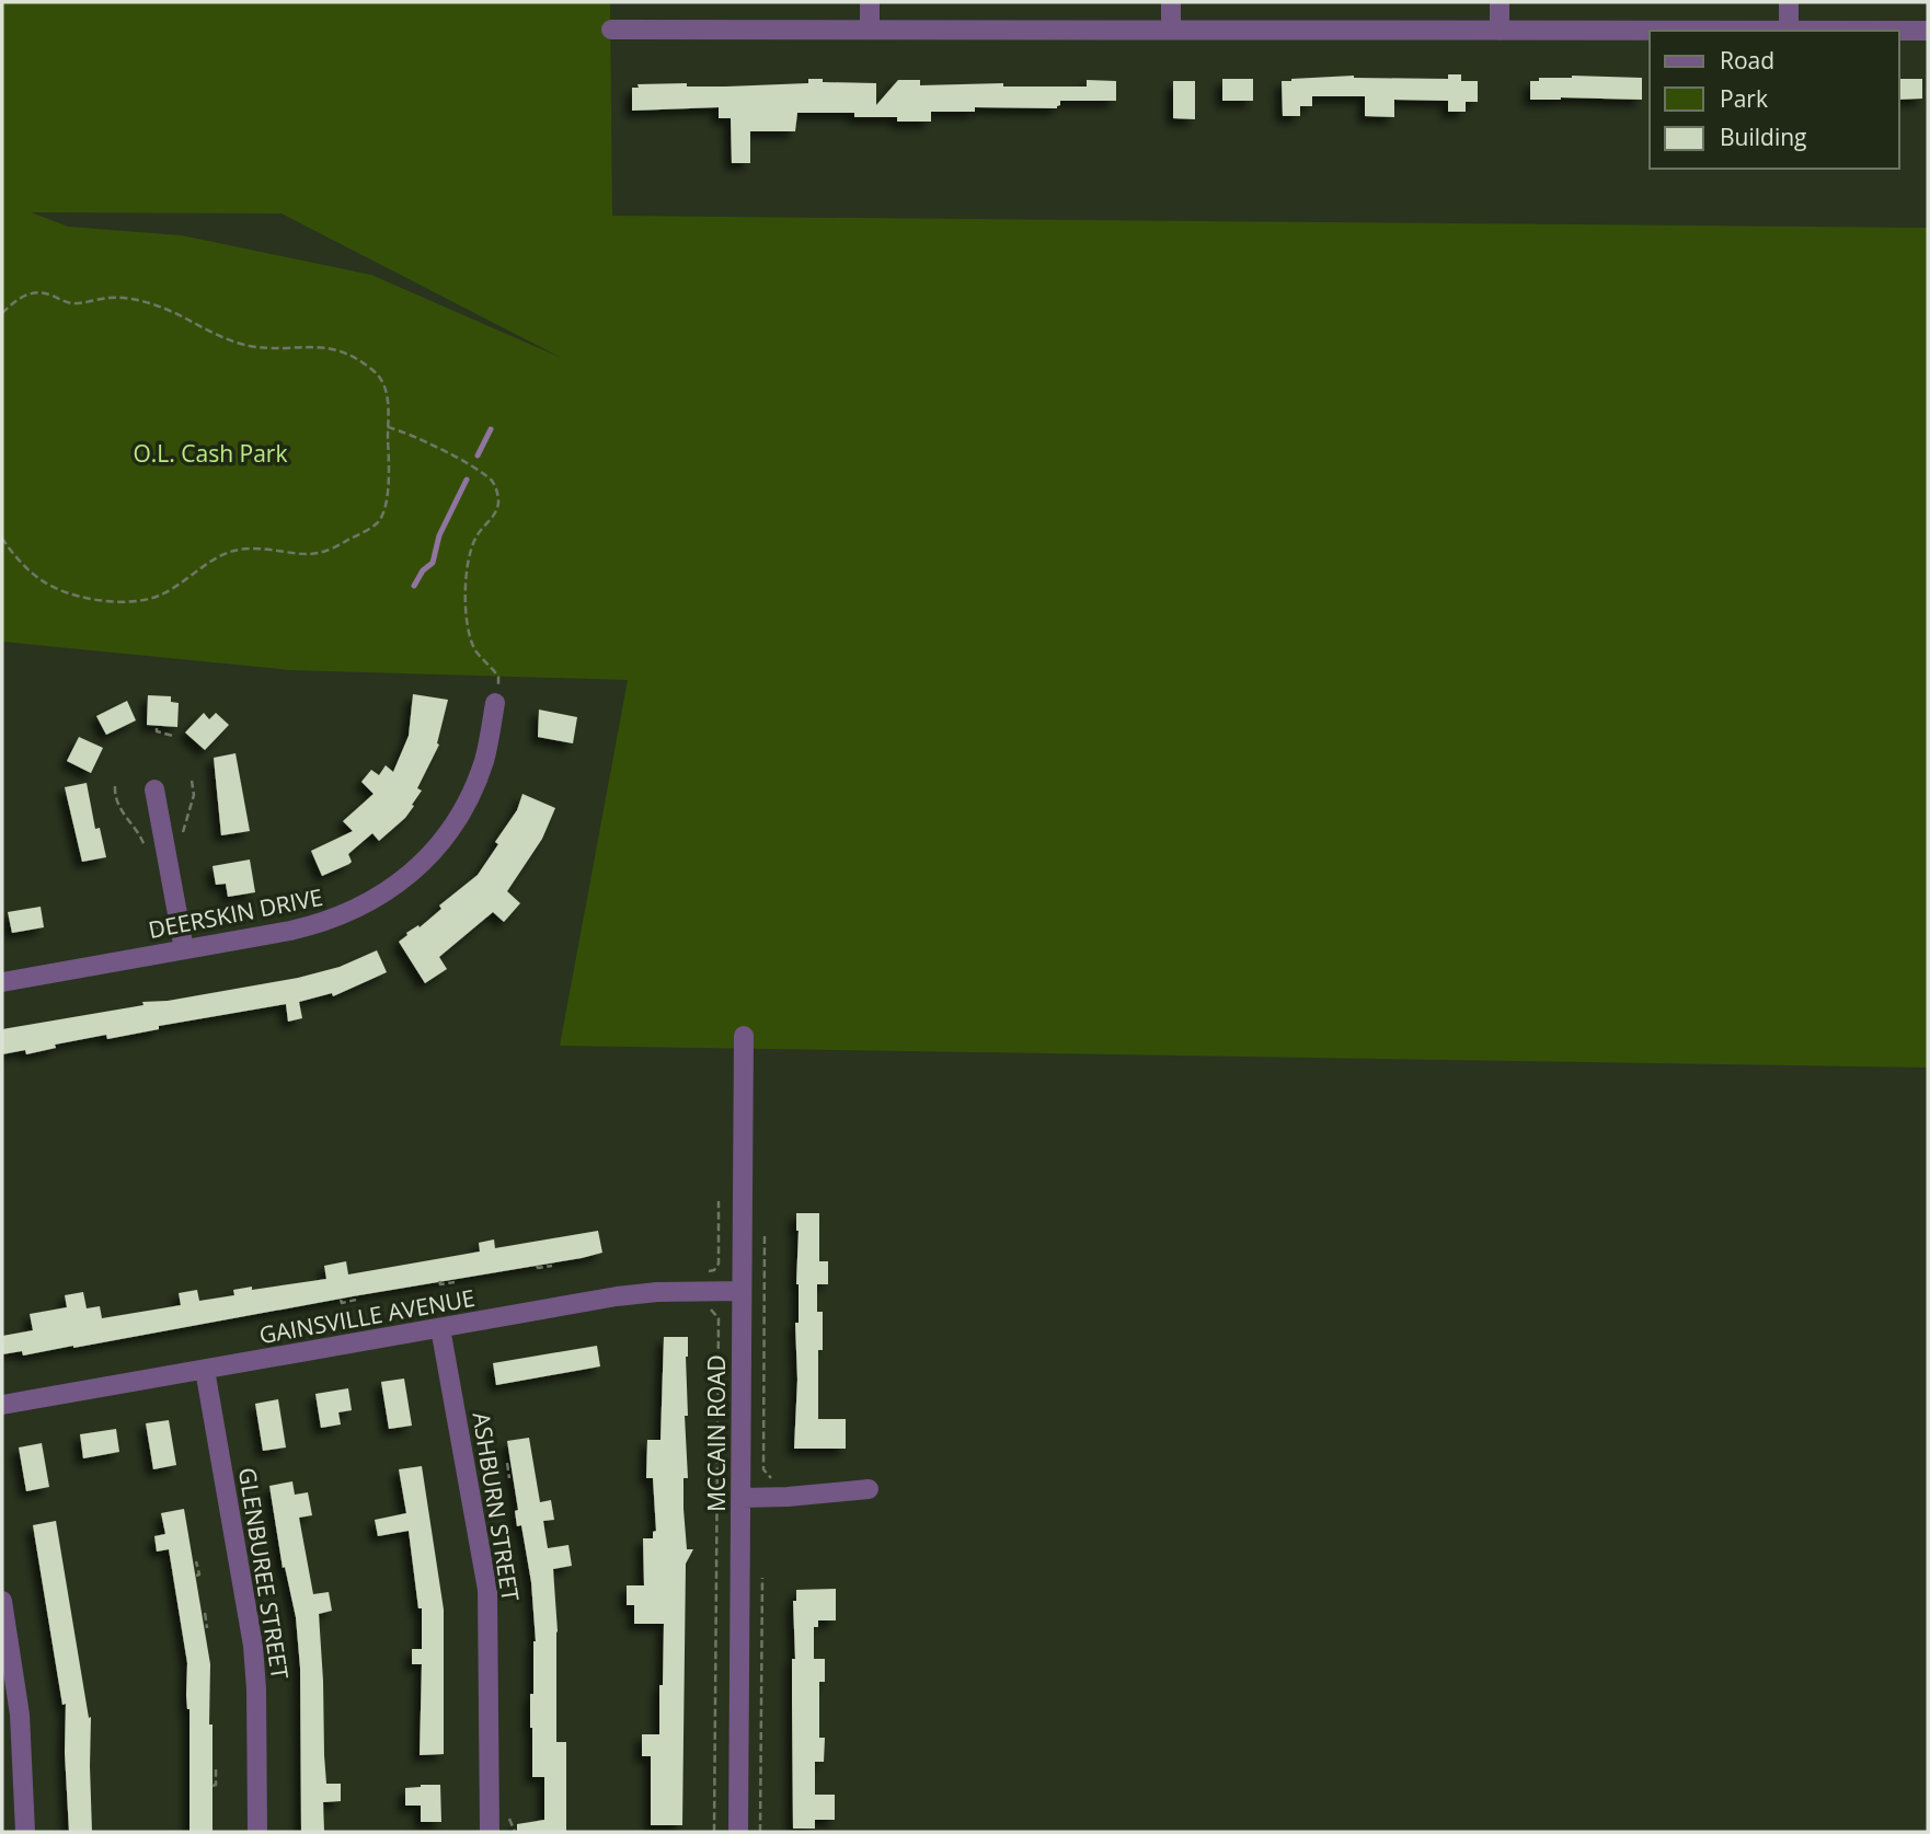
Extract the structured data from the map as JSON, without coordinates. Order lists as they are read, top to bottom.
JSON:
{
  "streets": {
    "street": [
      "DEERSKIN DRIVE",
      "GAINSVILLE AVENUE",
      "MCCAIN ROAD",
      "ASHBURN STREET",
      "GLENBUREE STREET"
    ]
  },
  "crossings": [
    ["GAINSVILLE AVENUE", "MCCAIN ROAD"],
    ["GAINSVILLE AVENUE", "ASHBURN STREET"],
    ["GAINSVILLE AVENUE", "GLENBUREE STREET"]
  ],
  "parks": ["O.L. Cash Park"],
  "legend": ["Road", "Park", "Building"]
}
